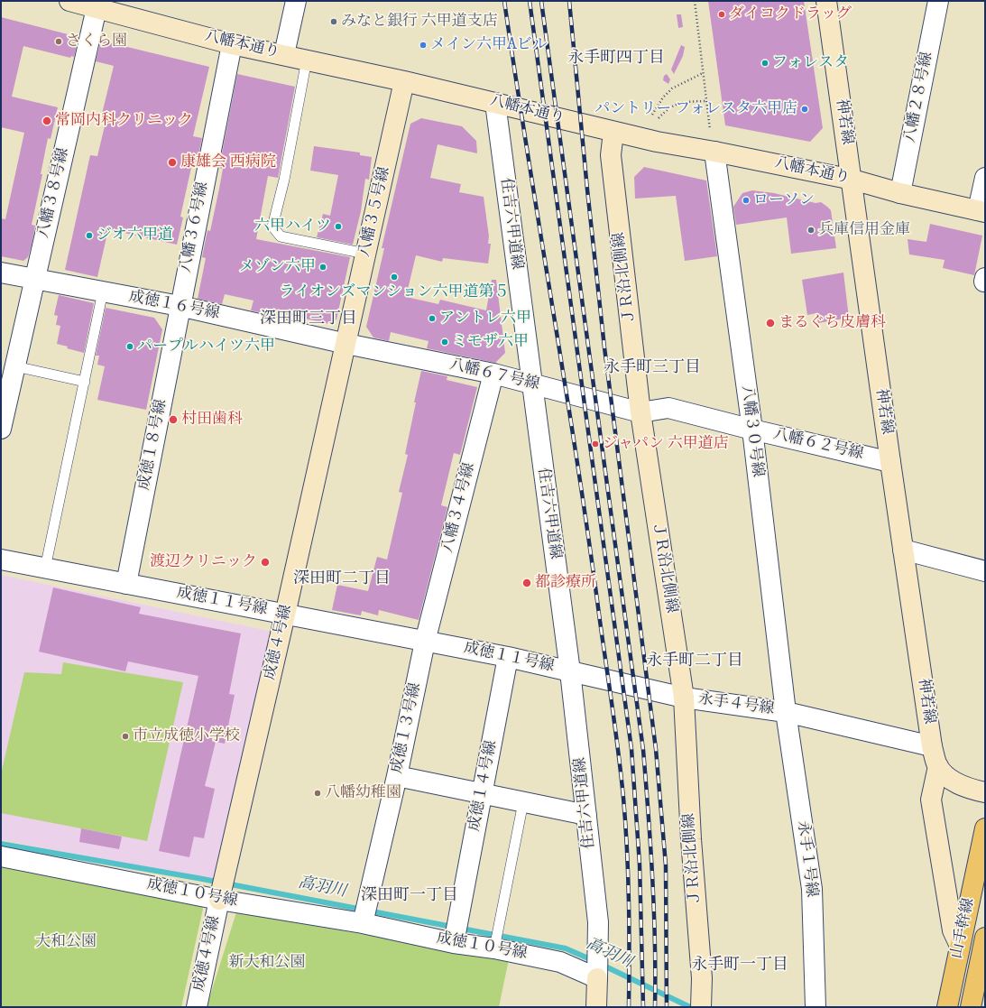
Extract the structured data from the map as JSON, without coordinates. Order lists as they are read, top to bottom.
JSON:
{
  "streets": {
    "main road": ["山手幹線"],
    "street": [
      "八幡本通り",
      "八幡２８号線",
      "神若線",
      "八幡３８号線",
      "八幡３５号線",
      "住吉六甲道線",
      "八幡３６号線",
      "ＪＲ沿北側線",
      "成徳１６号線",
      "八幡６７号線",
      "八幡３０号線",
      "成徳１８号線",
      "八幡６２号線",
      "八幡３４号線",
      "成徳１１号線",
      "成徳４号線",
      "永手４号線",
      "成徳１３号線",
      "成徳１４号線",
      "永手１号線",
      "成徳１０号線"
    ]
  },
  "crossings": [
    ["八幡本通り", "八幡２８号線"],
    ["八幡本通り", "神若線"],
    ["八幡本通り", "八幡３８号線"],
    ["八幡本通り", "八幡３５号線"],
    ["八幡本通り", "住吉六甲道線"],
    ["八幡本通り", "八幡３６号線"],
    ["八幡本通り", "ＪＲ沿北側線"],
    ["八幡本通り", "八幡３０号線"],
    ["神若線", "八幡６２号線"],
    ["神若線", "永手４号線"],
    ["八幡３８号線", "成徳１６号線"],
    ["八幡３５号線", "成徳１６号線"],
    ["八幡３５号線", "八幡６７号線"],
    ["八幡３５号線", "成徳４号線"],
    ["住吉六甲道線", "八幡６７号線"],
    ["住吉六甲道線", "成徳１１号線"],
    ["住吉六甲道線", "永手４号線"],
    ["住吉六甲道線", "成徳１０号線"],
    ["八幡３６号線", "成徳１６号線"],
    ["八幡３６号線", "成徳１８号線"],
    ["ＪＲ沿北側線", "八幡６７号線"],
    ["ＪＲ沿北側線", "八幡６２号線"],
    ["ＪＲ沿北側線", "永手４号線"],
    ["成徳１６号線", "八幡６７号線"],
    ["成徳１６号線", "成徳１８号線"],
    ["成徳１６号線", "成徳４号線"],
    ["八幡６７号線", "八幡６２号線"],
    ["八幡６７号線", "八幡３４号線"],
    ["八幡６７号線", "成徳４号線"],
    ["八幡３０号線", "八幡６２号線"],
    ["八幡３０号線", "永手４号線"],
    ["八幡３０号線", "永手１号線"],
    ["成徳１８号線", "成徳１１号線"],
    ["八幡３４号線", "成徳１１号線"],
    ["八幡３４号線", "成徳１３号線"],
    ["成徳１１号線", "成徳４号線"],
    ["成徳１１号線", "永手４号線"],
    ["成徳１１号線", "成徳１３号線"],
    ["成徳１１号線", "成徳１４号線"],
    ["成徳４号線", "成徳１０号線"],
    ["永手４号線", "永手１号線"],
    ["成徳１３号線", "成徳１０号線"],
    ["成徳１４号線", "成徳１０号線"]
  ],
  "districts": [
    "永手町四丁目",
    "深田町三丁目",
    "永手町三丁目",
    "深田町二丁目",
    "永手町二丁目",
    "深田町一丁目",
    "永手町一丁目"
  ],
  "water": ["高羽川"],
  "parks": ["大和公園", "新大和公園"],
  "places": [
    "ダイコクドラッグ",
    "みなと銀行 六甲道支店",
    "さくら園",
    "メイン六甲Aビル",
    "フォレスタ",
    "パントリー フォレスタ六甲店",
    "常岡内科クリニック",
    "康雄会 西病院",
    "ローソン",
    "六甲ハイツ",
    "兵庫信用金庫",
    "ジオ六甲道",
    "メゾン六甲",
    "ライオンズマンション六甲道第５",
    "アントレ六甲",
    "まるぐち皮膚科",
    "ミモザ六甲",
    "パープルハイツ六甲",
    "村田歯科",
    "ジャパン 六甲道店",
    "渡辺クリニック",
    "都診療所",
    "市立成徳小学校",
    "八幡幼稚園"
  ]
}
